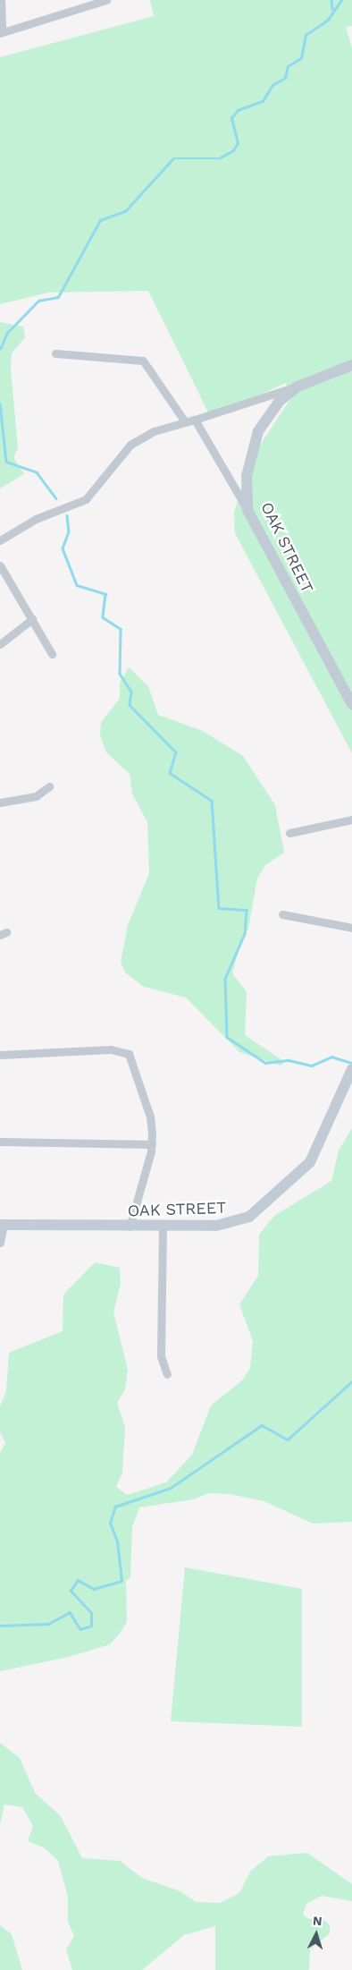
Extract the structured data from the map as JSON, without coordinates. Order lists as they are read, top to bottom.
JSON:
{
  "streets": {
    "street": ["OAK STREET"]
  },
  "north": "top"
}
